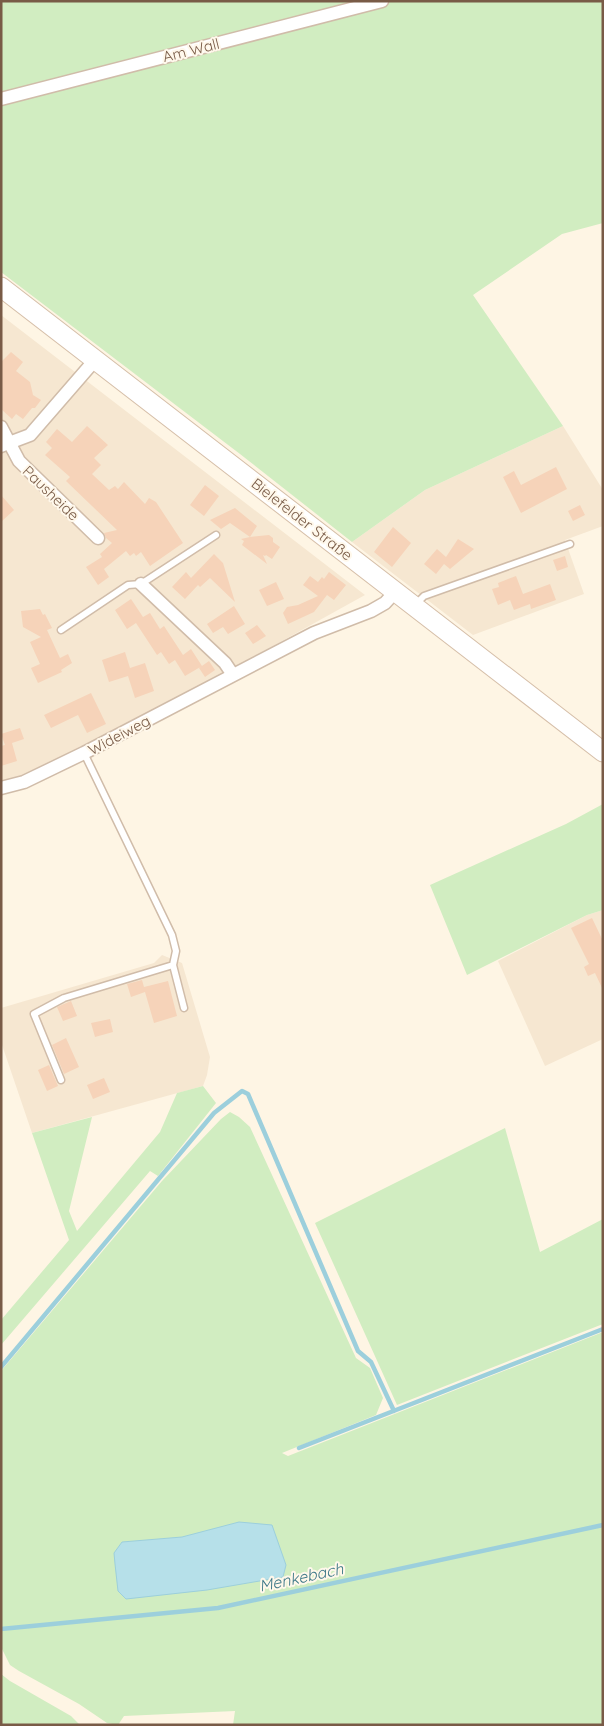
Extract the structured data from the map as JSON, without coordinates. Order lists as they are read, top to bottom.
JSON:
{
  "streets": {
    "main road": ["Bielefelder Straße"],
    "street": ["Am Wall", "Pausheide", "Wideiweg"]
  },
  "crossings": [
    ["Bielefelder Straße", "Wideiweg"]
  ],
  "water": ["Menkebach"]
}
